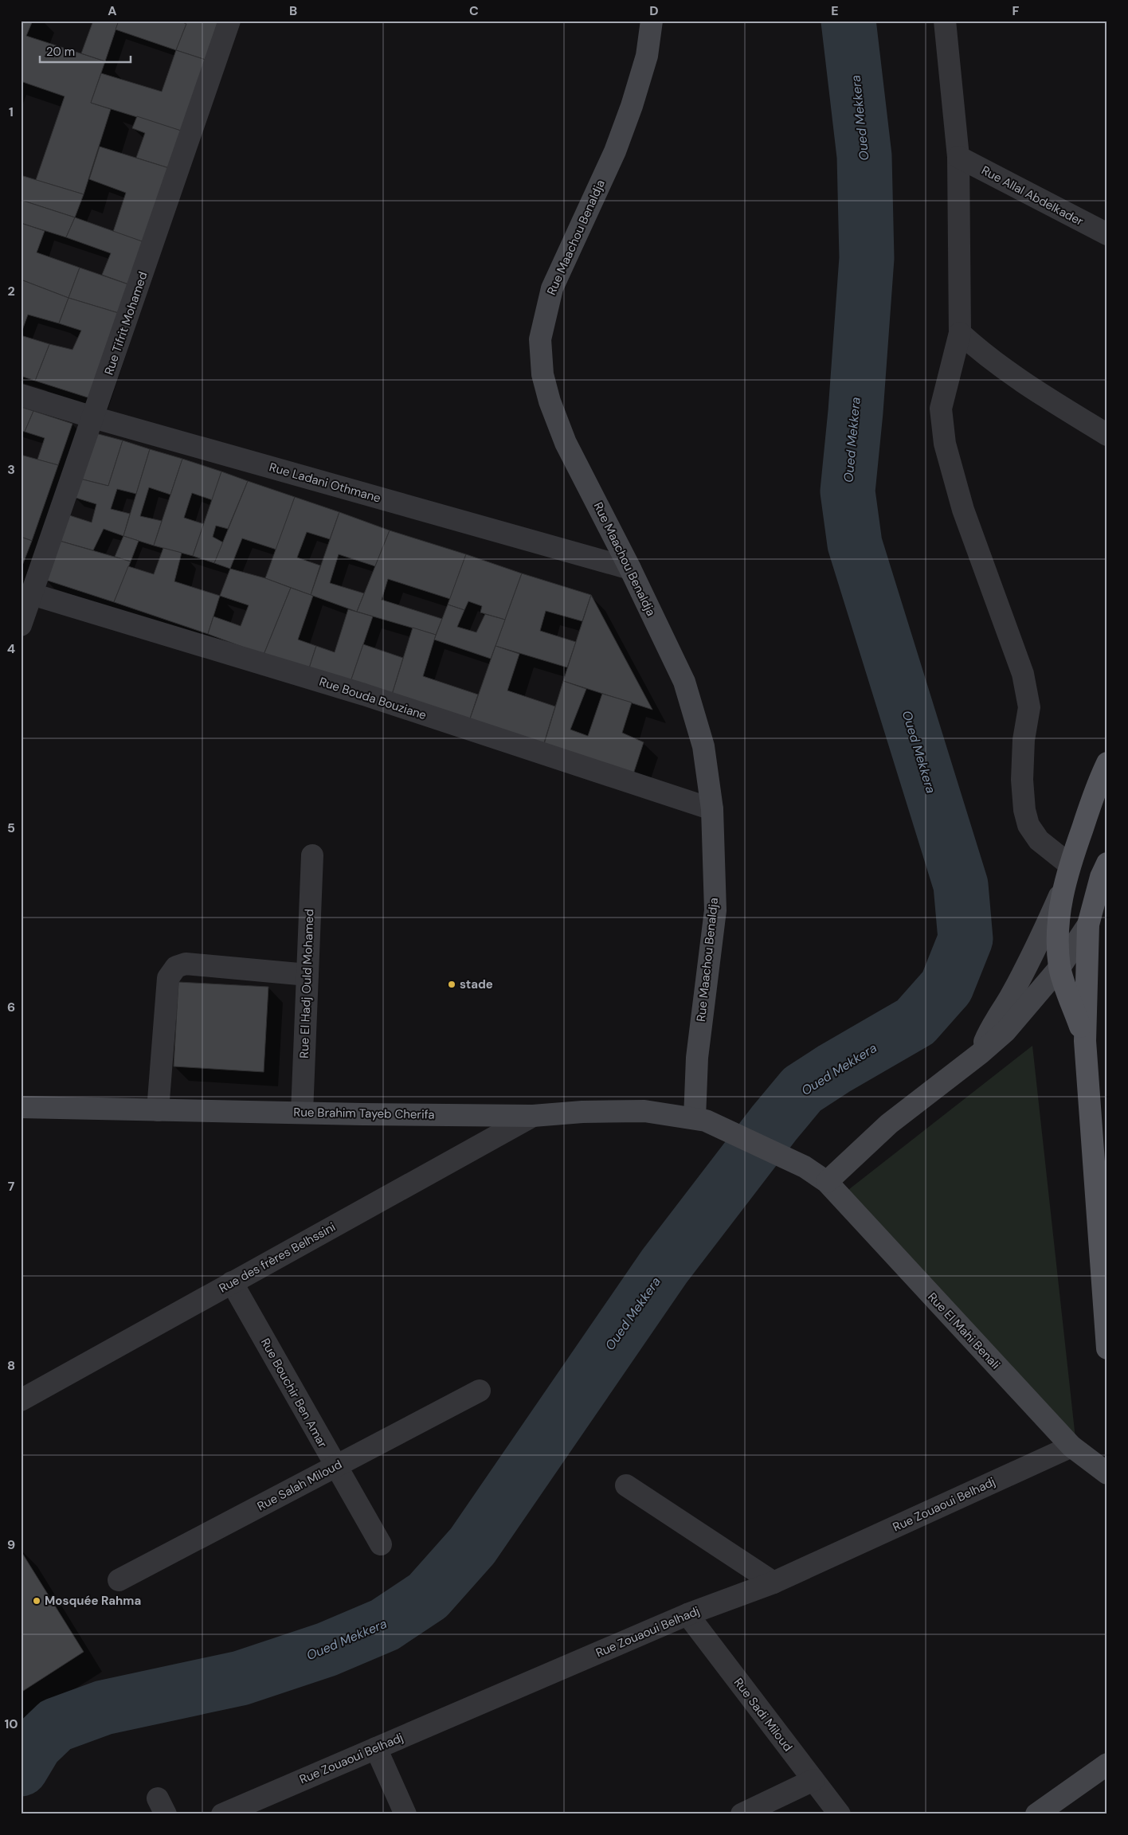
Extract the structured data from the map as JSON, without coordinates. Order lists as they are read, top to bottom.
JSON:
{
  "streets": {
    "main road": ["Rue Maachou Benaldja", "Rue Brahim Tayeb Cherifa", "Rue El Mahi Benali"],
    "street": [
      "Rue Allal Abdelkader",
      "Rue Tifrit Mohamed",
      "Rue Ladani Othmane",
      "Rue Bouda Bouziane",
      "Rue El Hadj Ould Mohamed",
      "Rue des frères Belhssini",
      "Rue Bouchir Ben Amar",
      "Rue Salah Miloud",
      "Rue Zouaoui Belhadj",
      "Rue Sadi Miloud"
    ]
  },
  "crossings": [
    ["Rue Maachou Benaldja", "Rue Ladani Othmane"],
    ["Rue Maachou Benaldja", "Rue Bouda Bouziane"],
    ["Rue Maachou Benaldja", "Rue Brahim Tayeb Cherifa"],
    ["Rue Tifrit Mohamed", "Rue Ladani Othmane"],
    ["Rue Tifrit Mohamed", "Rue Bouda Bouziane"],
    ["Rue El Hadj Ould Mohamed", "Rue Brahim Tayeb Cherifa"],
    ["Rue Brahim Tayeb Cherifa", "Rue des frères Belhssini"],
    ["Rue Brahim Tayeb Cherifa", "Rue El Mahi Benali"],
    ["Rue des frères Belhssini", "Rue Bouchir Ben Amar"],
    ["Rue El Mahi Benali", "Rue Zouaoui Belhadj"],
    ["Rue Bouchir Ben Amar", "Rue Salah Miloud"],
    ["Rue Zouaoui Belhadj", "Rue Sadi Miloud"]
  ],
  "water": ["Oued Mekkera"],
  "places": ["stade", "Mosquée Rahma"],
  "scale_bar": "20 m",
  "grid": {
    "columns": [
      "A",
      "B",
      "C",
      "D",
      "E",
      "F"
    ],
    "rows": [
      "1",
      "2",
      "3",
      "4",
      "5",
      "6",
      "7",
      "8",
      "9",
      "10"
    ]
  }
}
